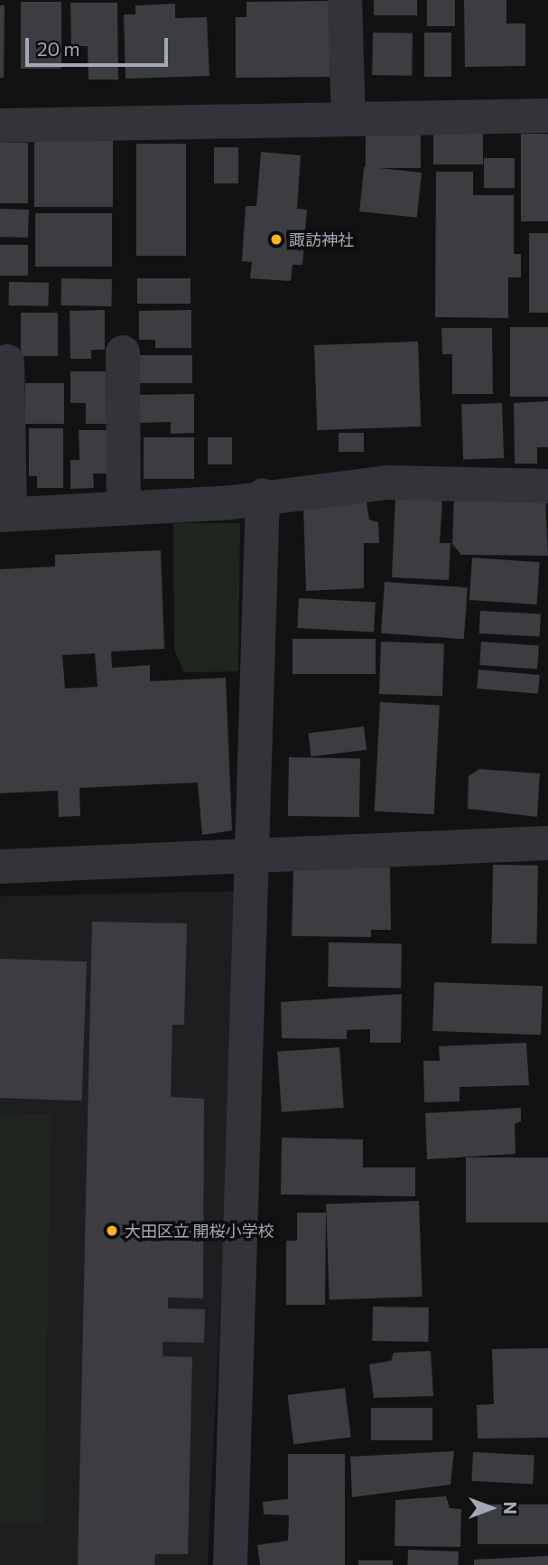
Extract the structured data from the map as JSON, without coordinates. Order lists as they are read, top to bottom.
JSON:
{
  "places": ["諏訪神社", "大田区立 開桜小学校"],
  "scale_bar": "20 m",
  "north": "right"
}
